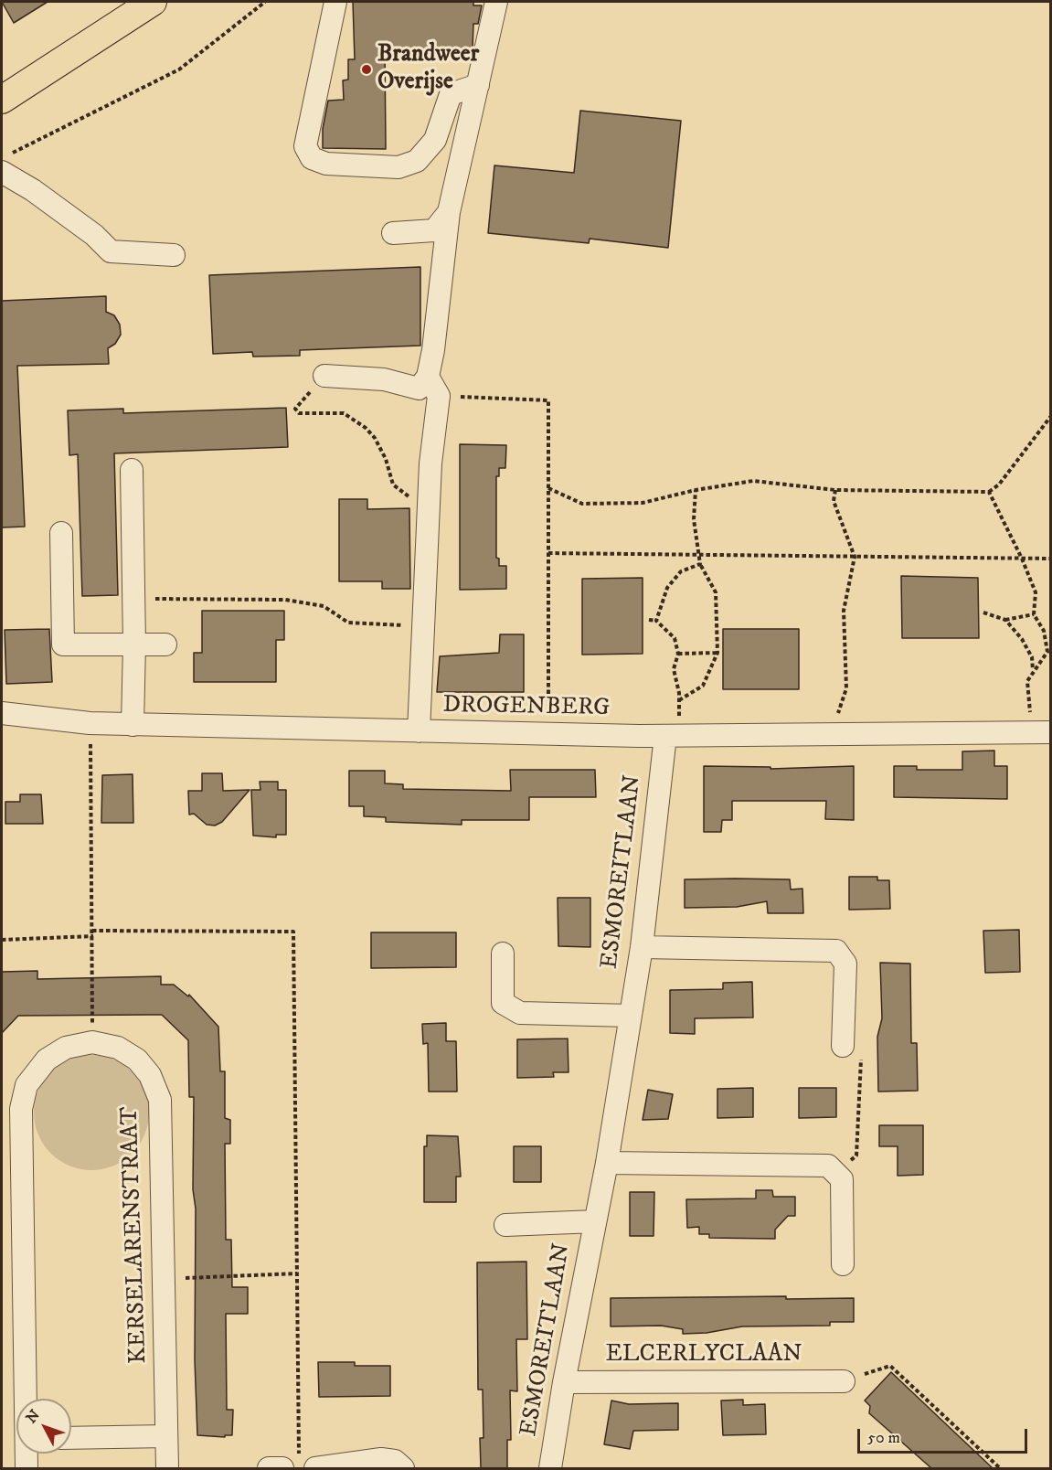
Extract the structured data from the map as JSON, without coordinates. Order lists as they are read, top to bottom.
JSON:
{
  "streets": {
    "street": [
      "DROGENBERG",
      "ESMOREITLAAN",
      "KERSELARENSTRAAT",
      "ELCERLYCLAAN"
    ]
  },
  "crossings": [
    ["DROGENBERG", "ESMOREITLAAN"],
    ["ESMOREITLAAN", "ELCERLYCLAAN"]
  ],
  "places": ["Brandweer Overijse"],
  "scale_bar": "50 m",
  "north": "top left"
}
